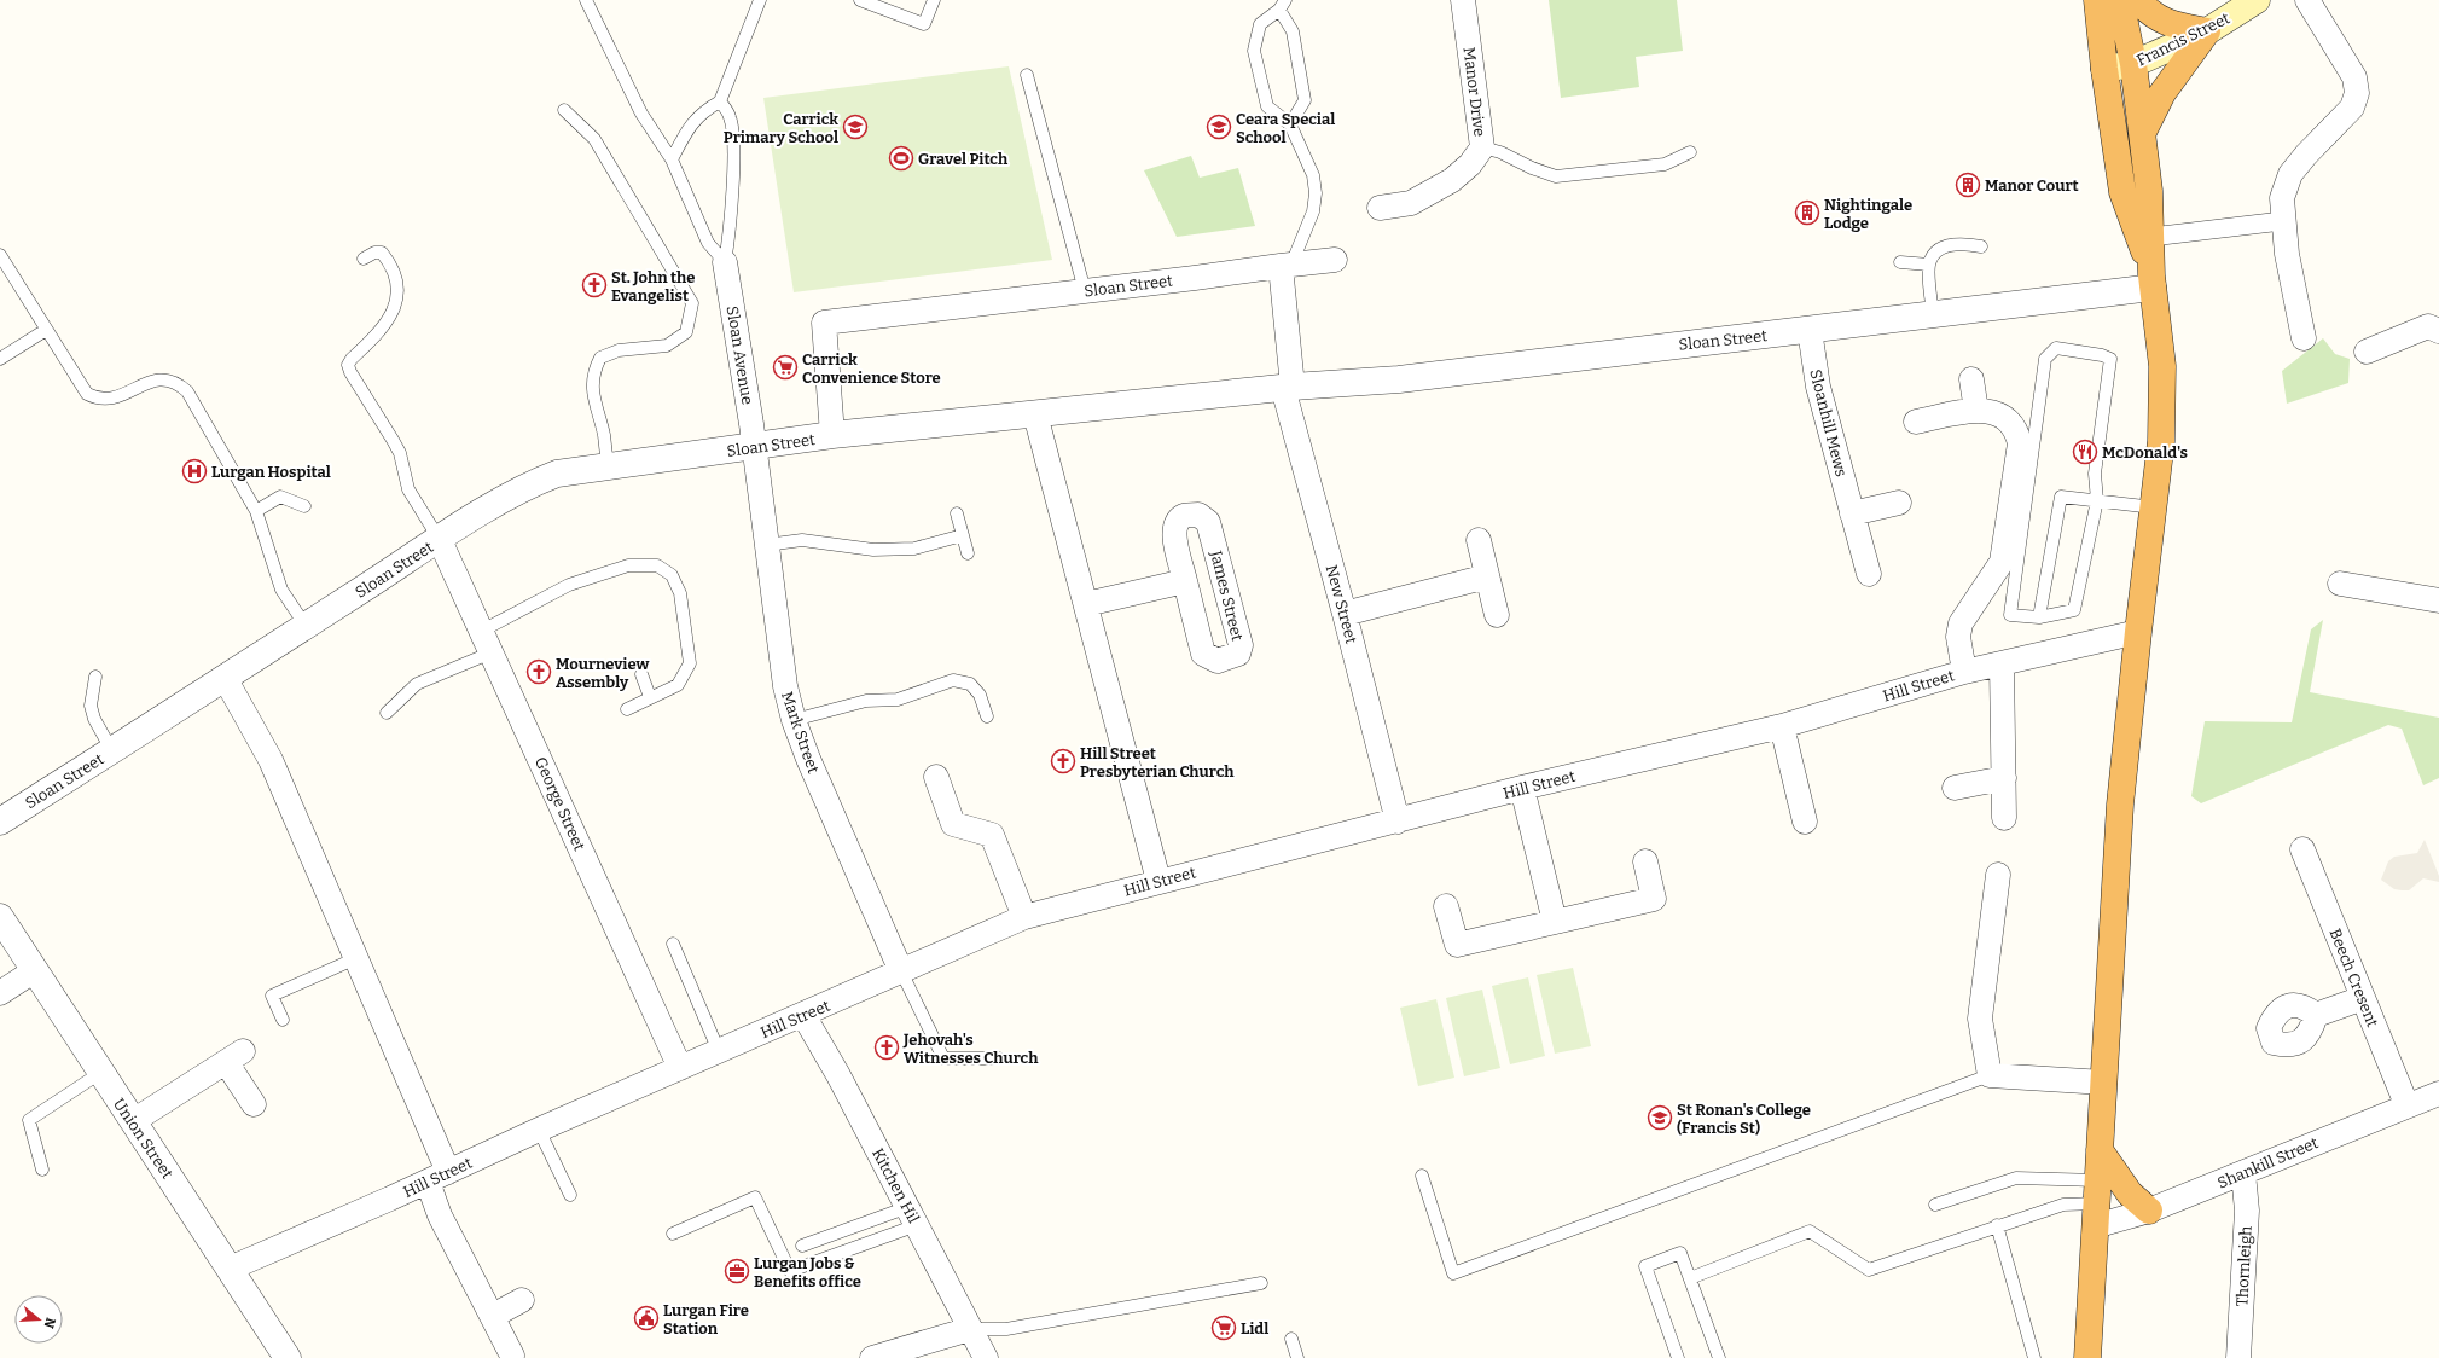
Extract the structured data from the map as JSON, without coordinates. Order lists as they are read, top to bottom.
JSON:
{
  "streets": {
    "main road": ["Francis Street"],
    "street": [
      "Manor Drive",
      "Sloan Street",
      "Sloan Avenue",
      "Sloanhill Mews",
      "James Street",
      "New Street",
      "Hill Street",
      "Mark Street",
      "George Street",
      "Beech Cresent",
      "Union Street",
      "Shankill Street",
      "Kitchen Hil",
      "Thornleigh"
    ]
  },
  "crossings": [
    ["Sloan Street", "Sloan Avenue"],
    ["Sloan Street", "Sloanhill Mews"],
    ["Sloan Street", "New Street"],
    ["Sloan Street", "Mark Street"],
    ["Sloan Street", "George Street"],
    ["Sloan Avenue", "Mark Street"],
    ["New Street", "Hill Street"],
    ["Hill Street", "Mark Street"],
    ["Hill Street", "George Street"],
    ["Hill Street", "Union Street"],
    ["Hill Street", "Kitchen Hil"],
    ["Beech Cresent", "Shankill Street"],
    ["Shankill Street", "Thornleigh"]
  ],
  "places": {
    "school or university": ["Carrick Primary School", "Ceara Special School", "St Ronan's College (Francis St)"],
    "sports": ["Gravel Pitch"],
    "building": ["Manor Court", "Nightingale Lodge"],
    "church": [
      "St. John the Evangelist",
      "Mourneview Assembly",
      "Hill Street Presbyterian Church",
      "Jehovah's Witnesses Church"
    ],
    "supermarket": ["Carrick Convenience Store", "Lidl"],
    "restaurant": ["McDonald's"],
    "hospital": ["Lurgan Hospital"],
    "office": ["Lurgan Jobs & Benefits office"],
    "public building": ["Lurgan Fire Station"]
  },
  "north": "right"
}
